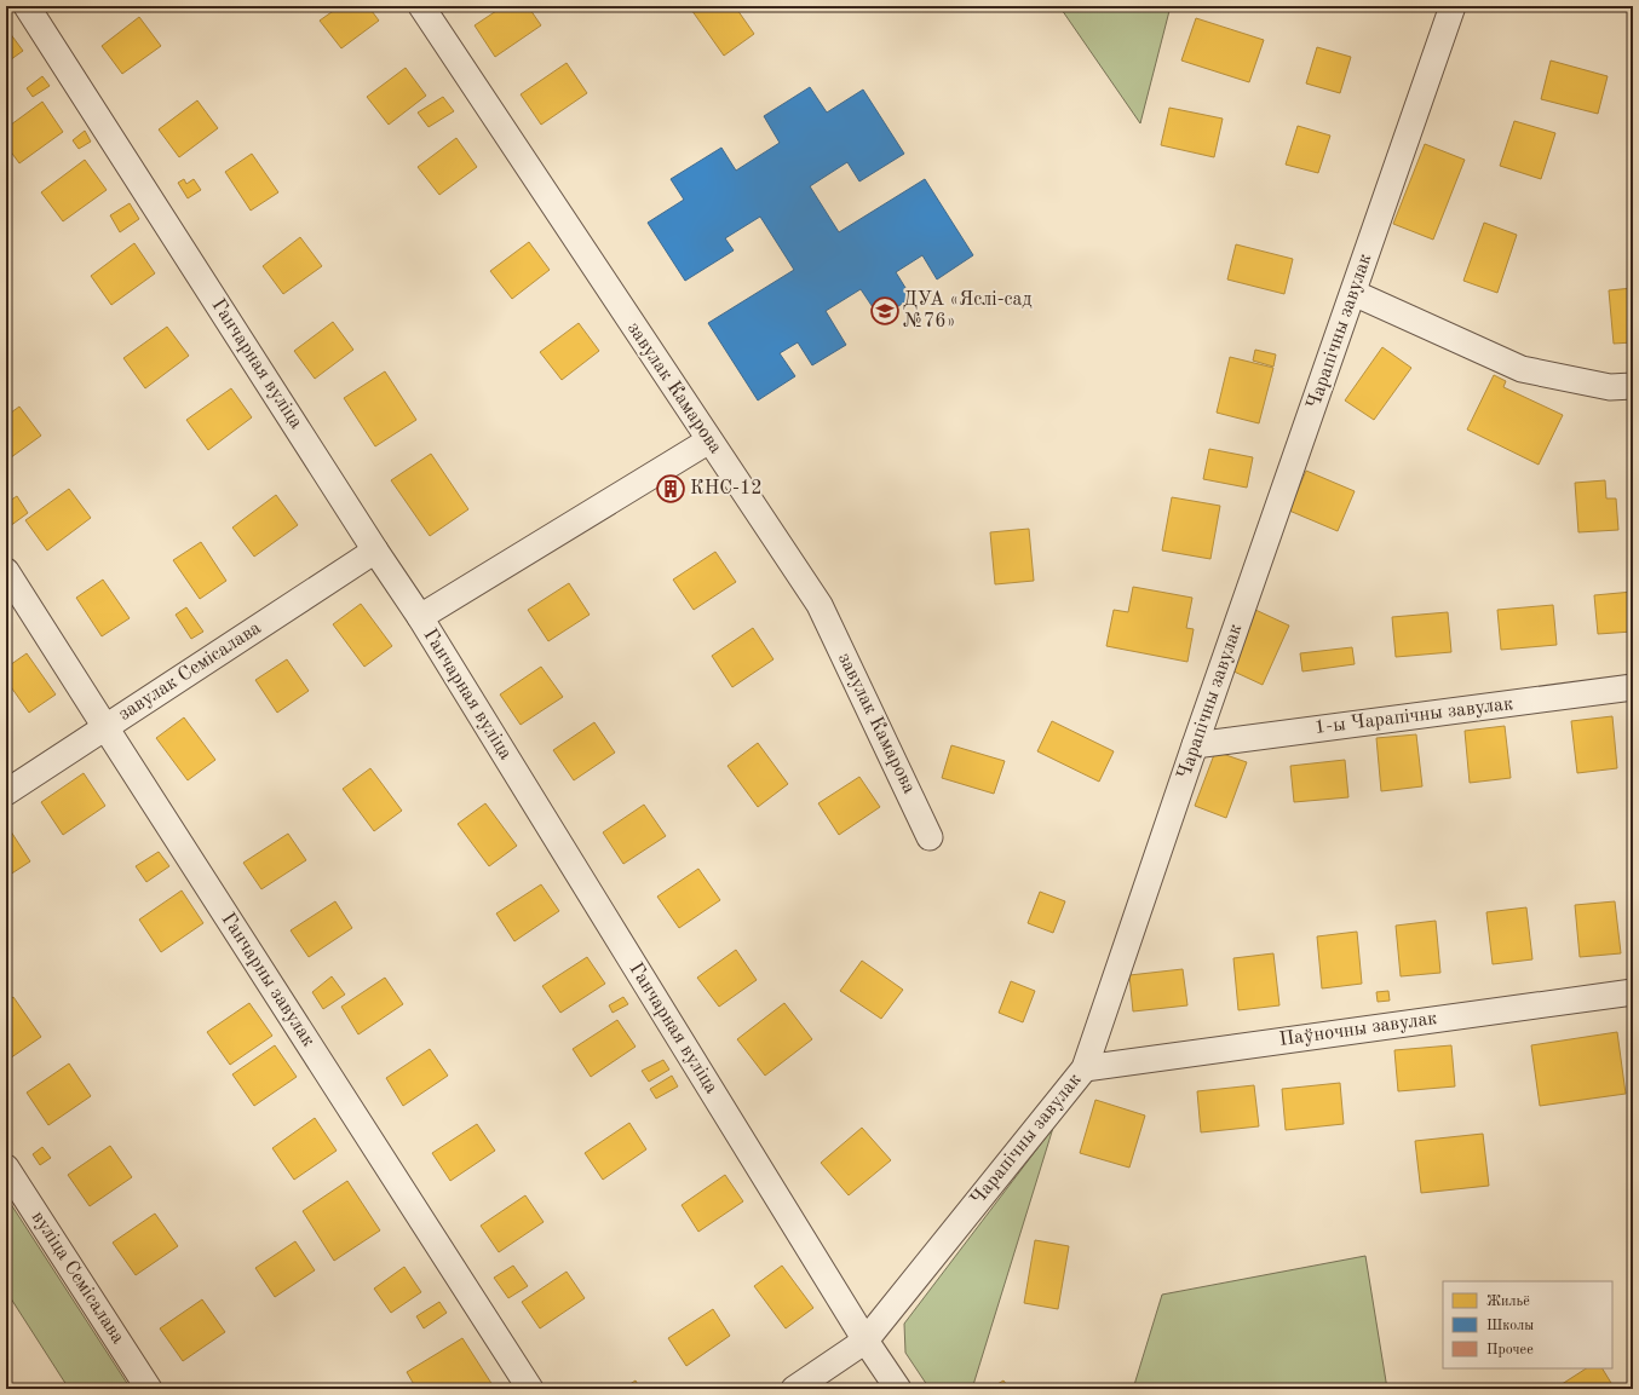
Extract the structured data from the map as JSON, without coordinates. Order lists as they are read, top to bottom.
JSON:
{
  "streets": {
    "street": [
      "Чарапічны завулак",
      "Ганчарная вуліца",
      "завулак Камарова",
      "завулак Семісалава",
      "1-ы Чарапічны завулак",
      "Ганчарны завулак",
      "Паўночны завулак",
      "вуліца Семісалава"
    ]
  },
  "crossings": [
    ["Чарапічны завулак", "Ганчарная вуліца"],
    ["Чарапічны завулак", "1-ы Чарапічны завулак"],
    ["Чарапічны завулак", "Паўночны завулак"],
    ["Ганчарная вуліца", "завулак Семісалава"],
    ["завулак Семісалава", "Ганчарны завулак"]
  ],
  "places": {
    "school or university": ["ДУА «Яслі-сад №76»"],
    "building": ["КНС-12"]
  },
  "legend": ["Жильё", "Школы", "Прочее"]
}
